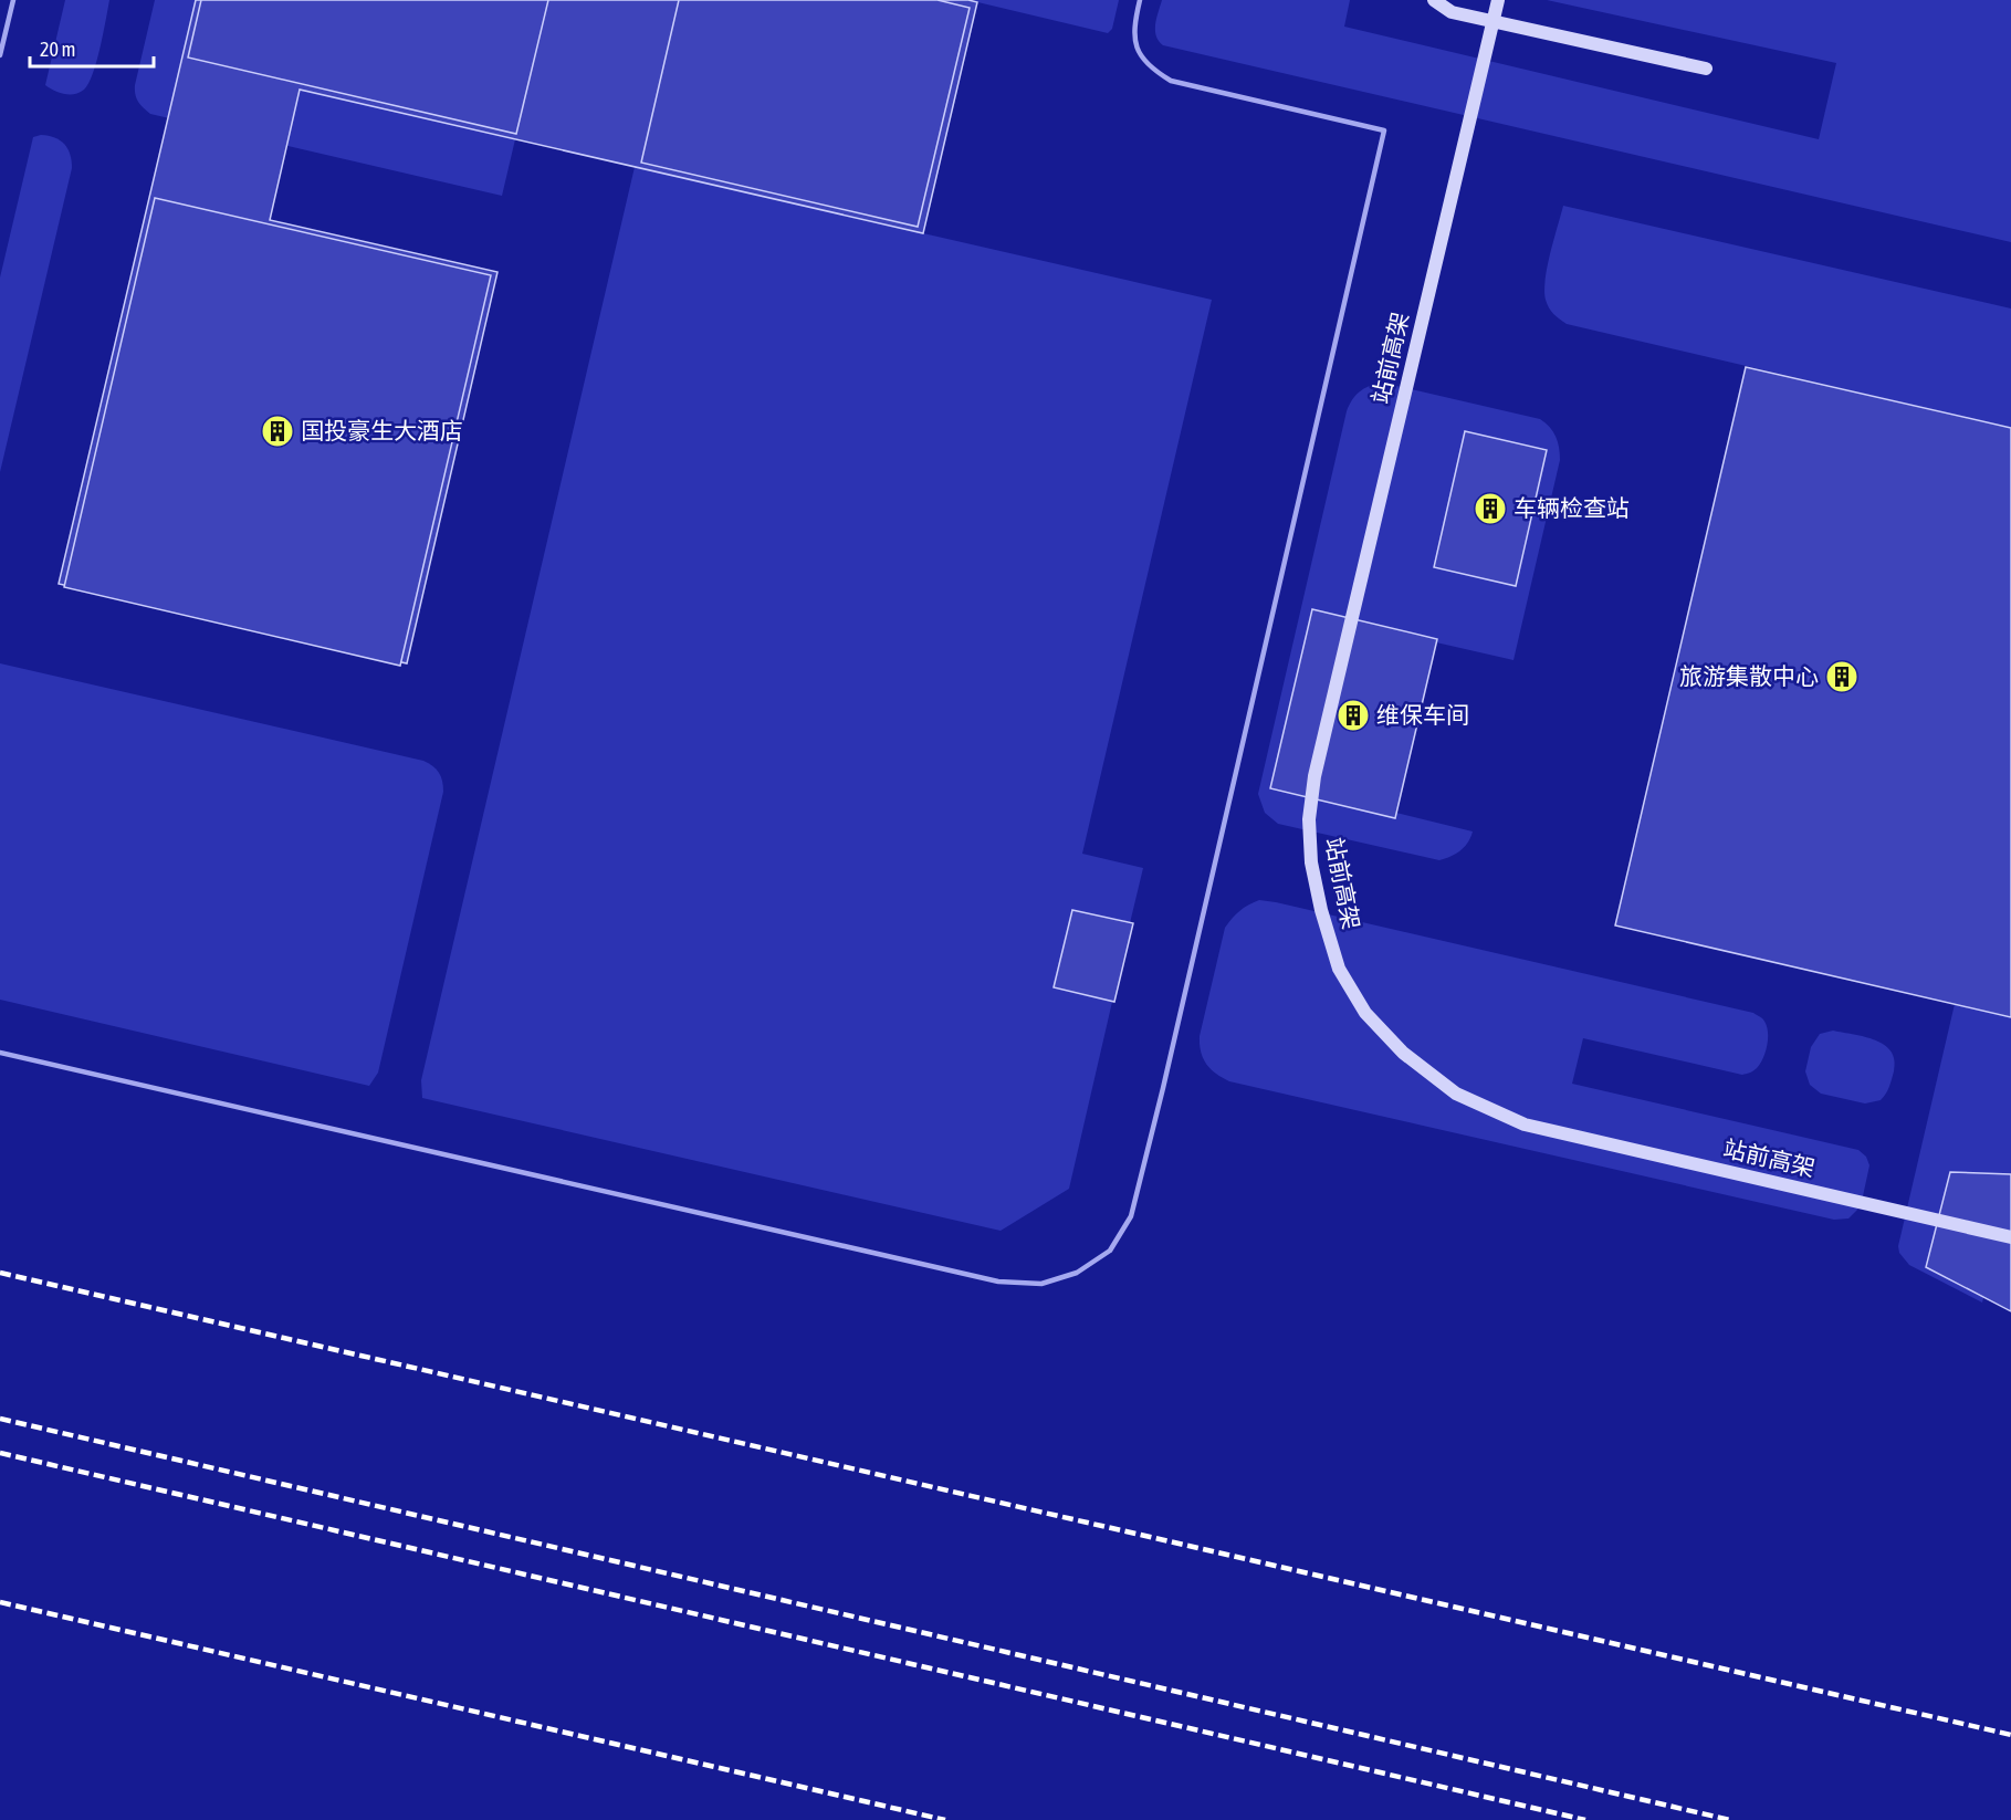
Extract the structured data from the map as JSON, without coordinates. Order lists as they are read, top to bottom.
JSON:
{
  "streets": {
    "main road": ["站前高架"]
  },
  "places": {
    "building": [
      "国投豪生大酒店",
      "车辆检查站",
      "旅游集散中心",
      "维保车间"
    ]
  },
  "scale_bar": "20 m"
}
